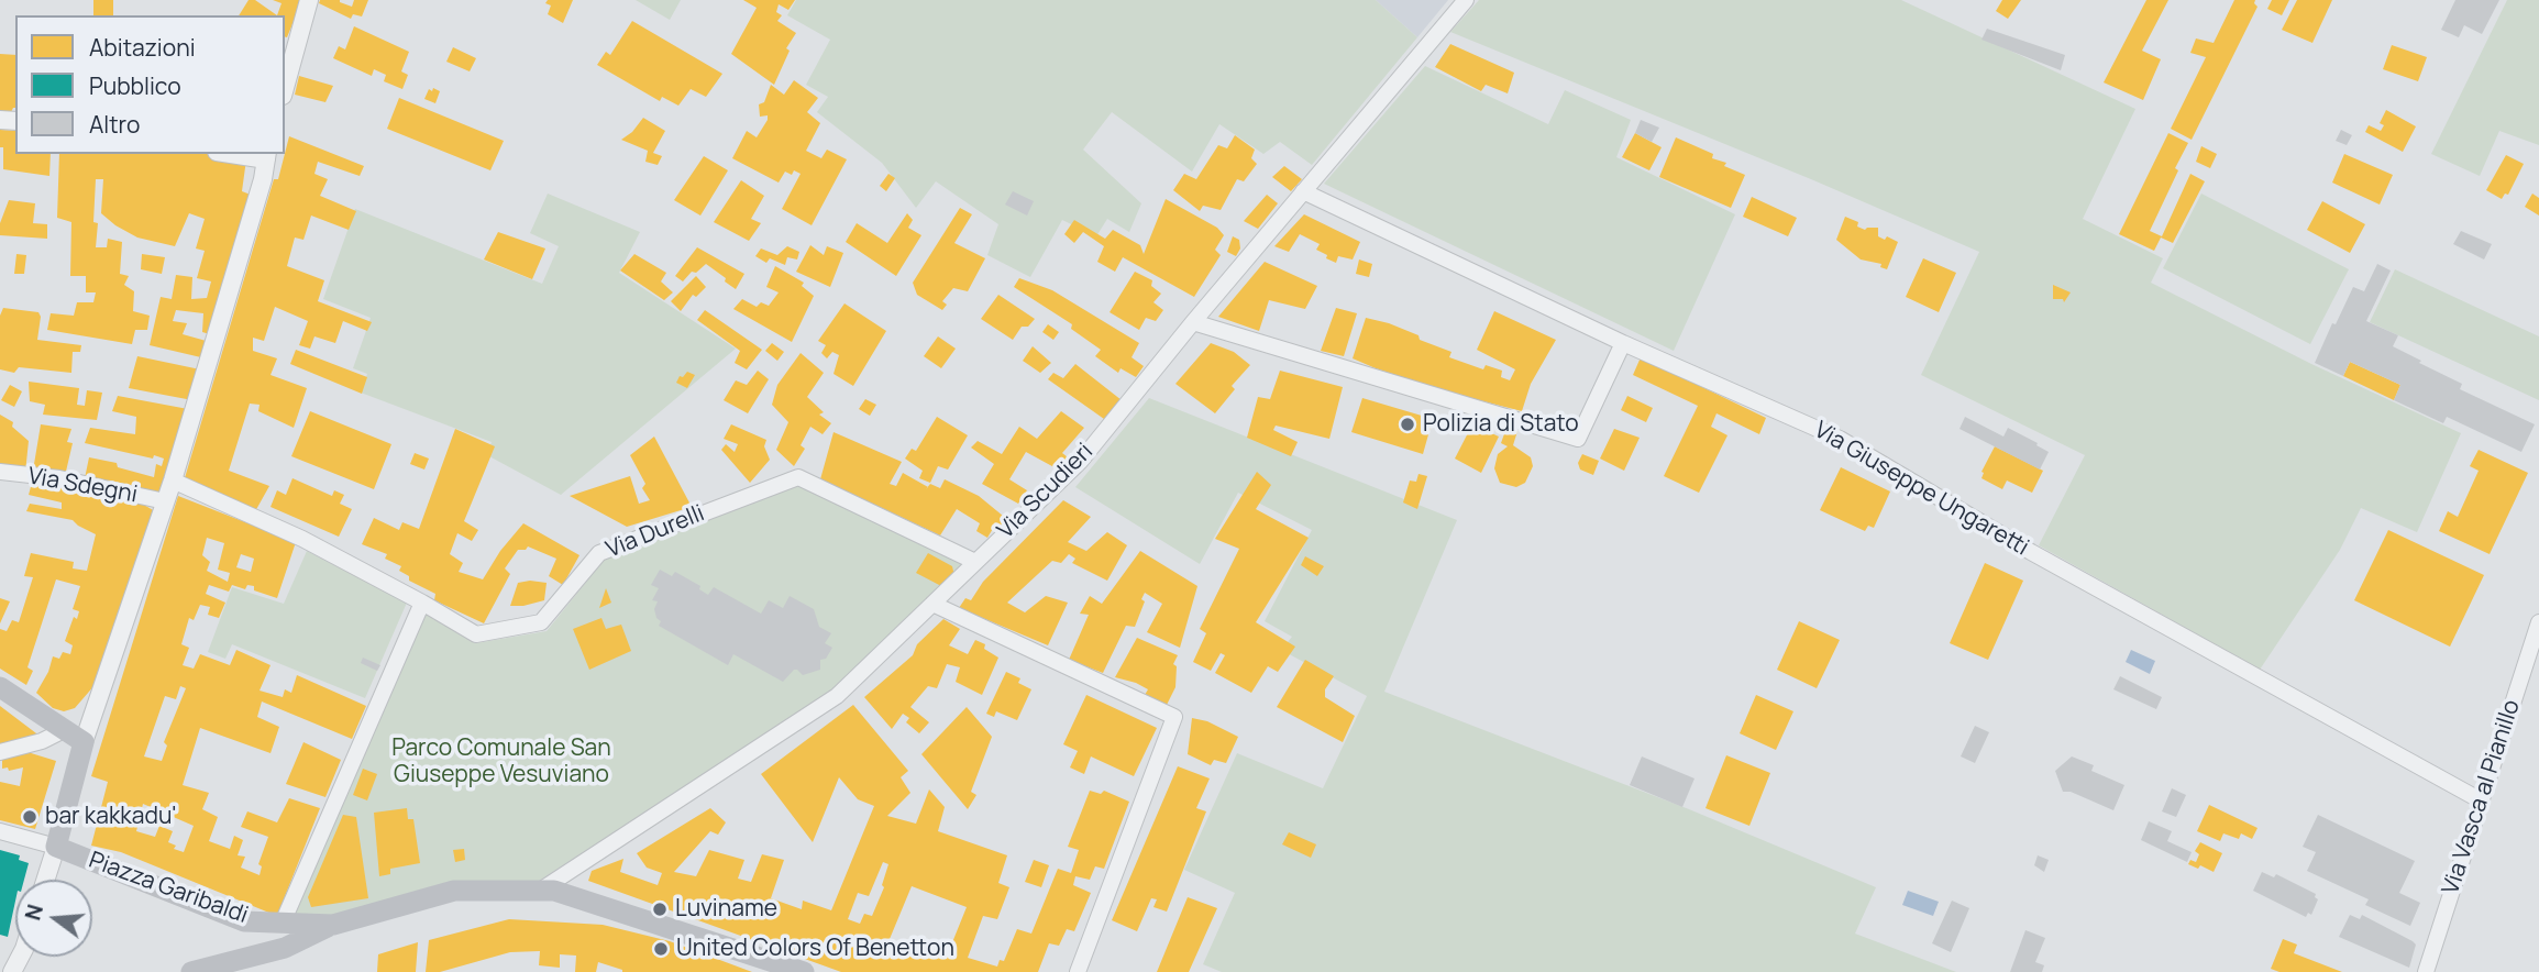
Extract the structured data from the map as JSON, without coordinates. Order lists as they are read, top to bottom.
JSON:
{
  "streets": {
    "main road": ["Piazza Garibaldi"],
    "street": [
      "Via Sdegni",
      "Via Giuseppe Ungaretti",
      "Via Scudieri",
      "Via Durelli",
      "Via Vasca al Pianillo"
    ]
  },
  "crossings": [
    ["Via Giuseppe Ungaretti", "Via Scudieri"],
    ["Via Giuseppe Ungaretti", "Via Vasca al Pianillo"],
    ["Via Scudieri", "Via Durelli"],
    ["Via Scudieri", "Piazza Garibaldi"]
  ],
  "parks": ["Parco Comunale San Giuseppe Vesuviano"],
  "places": [
    "Polizia di Stato",
    "bar kakkadu'",
    "Luviname",
    "United Colors Of Benetton"
  ],
  "legend": ["Abitazioni", "Pubblico", "Altro"],
  "north": "left"
}
